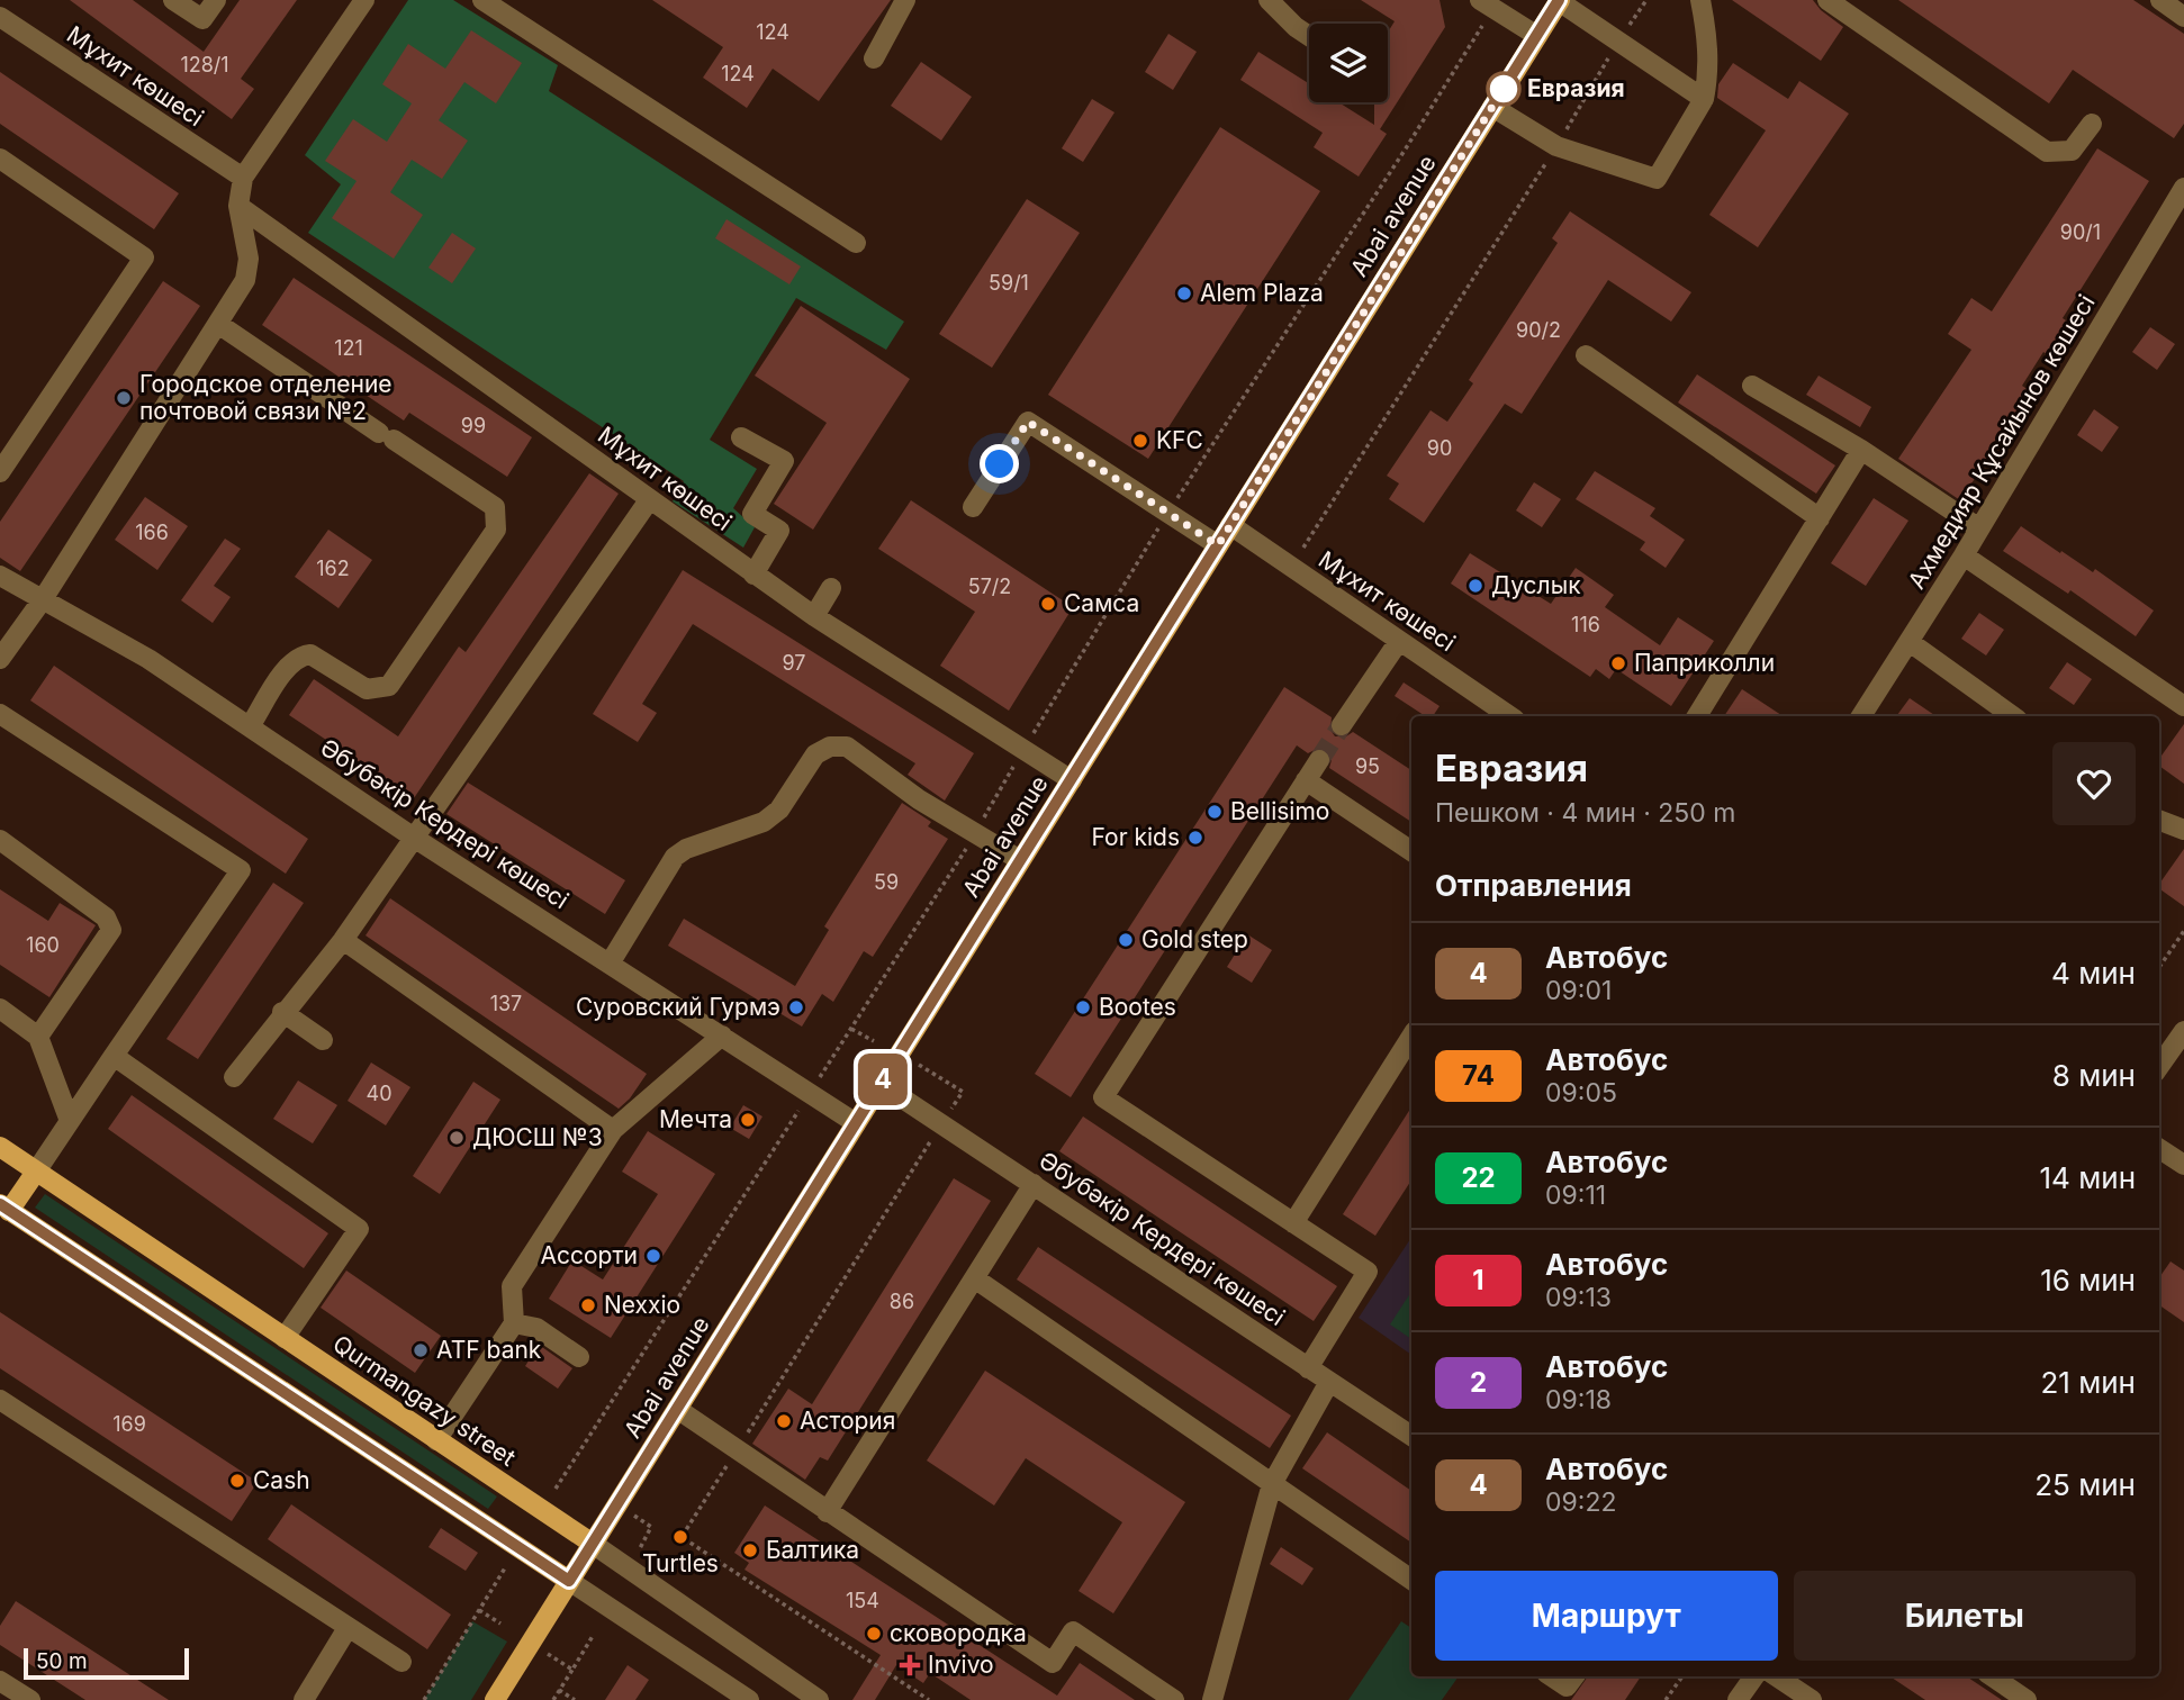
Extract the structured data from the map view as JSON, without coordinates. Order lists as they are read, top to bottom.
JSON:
{
  "streets": {
    "main road": ["Abai avenue", "Qurmangazy street"],
    "street": ["Мұхит көшесі", "Ахмедияр Құсайынов көшесі", "Әбубәкір Кердері көшесі"]
  },
  "crossings": [
    ["Мұхит көшесі", "Abai avenue"],
    ["Abai avenue", "Әбубәкір Кердері көшесі"],
    ["Abai avenue", "Qurmangazy street"]
  ],
  "places": {
    "other": [
      "Евразия",
      "Alem Plaza",
      "Городское отделение почтовой связи №2",
      "KFC",
      "Дуслык",
      "Самса",
      "Паприколли",
      "Bellisimo",
      "For kids",
      "Gold step",
      "Суровский Гурмэ",
      "Bootes",
      "Мечта",
      "ДЮСШ №3",
      "Ассорти",
      "Nexxio",
      "ATF bank",
      "Астория",
      "Cash",
      "Turtles",
      "Балтика",
      "сковородка"
    ],
    "health": ["Invivo"]
  },
  "lines": ["bus line 4"],
  "house_numbers": [
    "124",
    "128/1",
    "124",
    "90/1",
    "59/1",
    "90/2",
    "121",
    "99",
    "90",
    "166",
    "162",
    "57/2",
    "116",
    "97",
    "95",
    "59",
    "160",
    "137",
    "40",
    "86",
    "169",
    "154"
  ],
  "scale_bar": "50 m",
  "page": {
    "on_map": "4",
    "heading": [
      ["Евразия", "Пешком · 4 мин · 250 m"],
      "Отправления"
    ],
    "list": [
      {
        "mark": "4",
        "name": "Автобус",
        "note": "09:01",
        "value": "4 мин"
      },
      {
        "mark": "74",
        "name": "Автобус",
        "note": "09:05",
        "value": "8 мин"
      },
      {
        "mark": "22",
        "name": "Автобус",
        "note": "09:11",
        "value": "14 мин"
      },
      {
        "mark": "1",
        "name": "Автобус",
        "note": "09:13",
        "value": "16 мин"
      },
      {
        "mark": "2",
        "name": "Автобус",
        "note": "09:18",
        "value": "21 мин"
      },
      {
        "mark": "4",
        "name": "Автобус",
        "note": "09:22",
        "value": "25 мин"
      }
    ],
    "buttons": ["Маршрут", "Билеты"],
    "scale": "50 m"
  }
}
